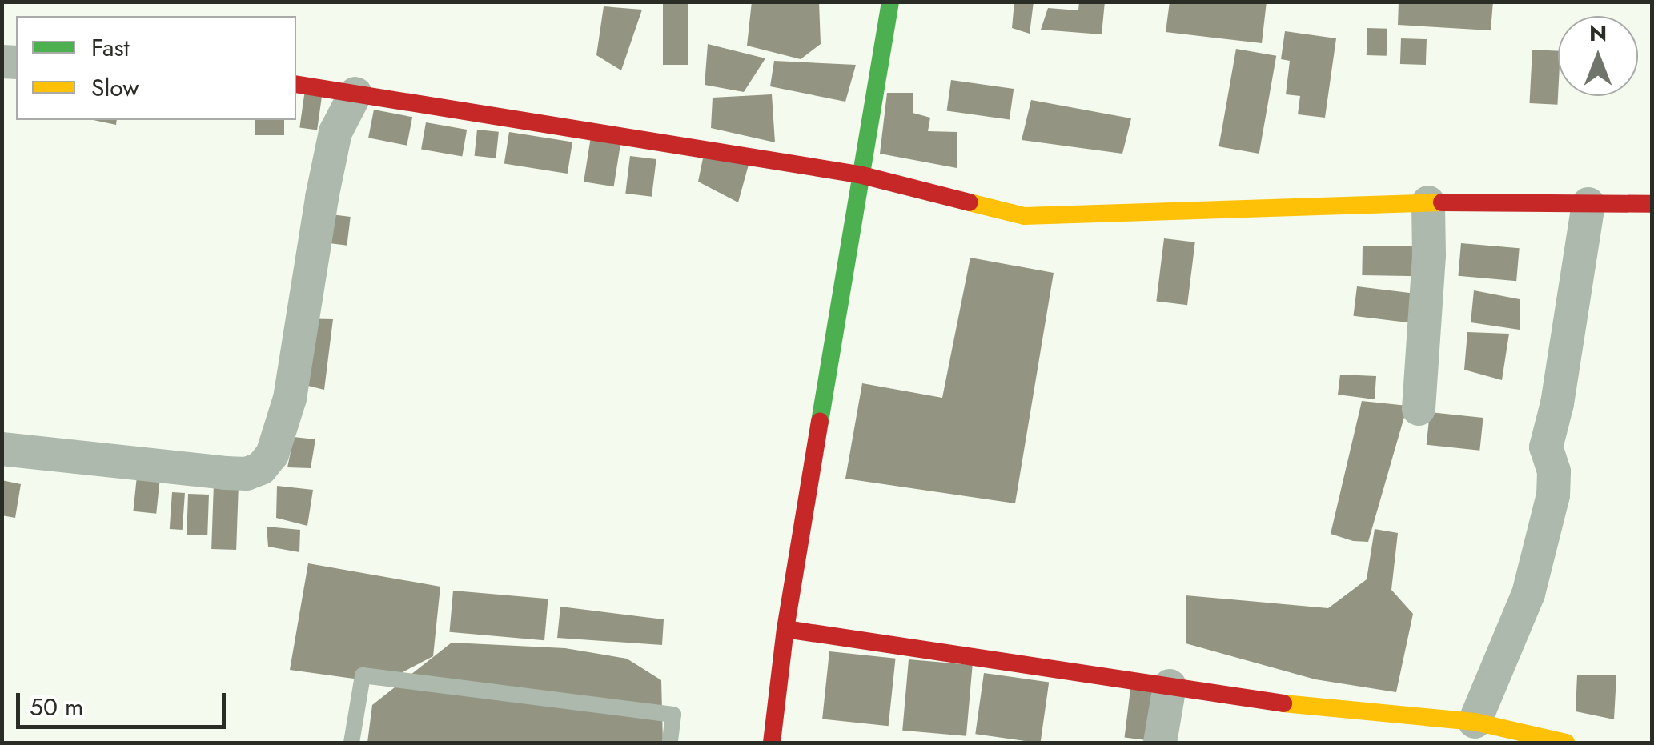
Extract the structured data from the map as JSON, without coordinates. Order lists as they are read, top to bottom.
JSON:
{
  "legend": ["Fast", "Slow"],
  "scale_bar": "50 m",
  "north": "top"
}
